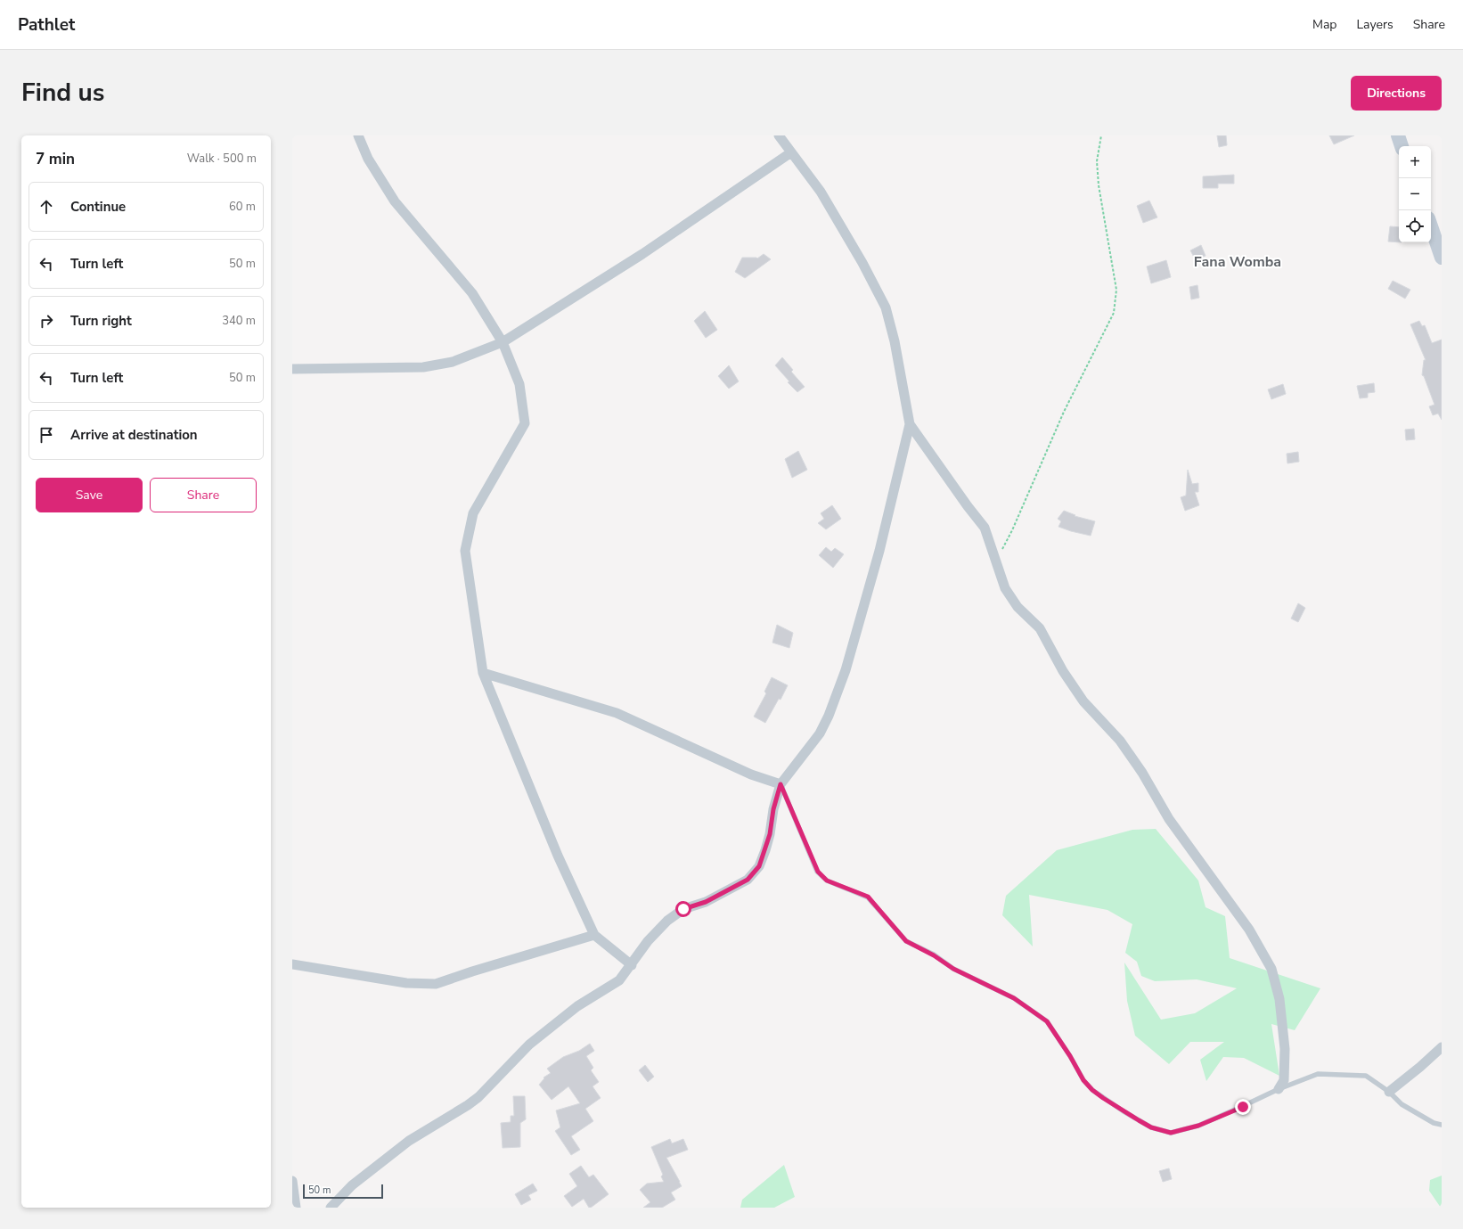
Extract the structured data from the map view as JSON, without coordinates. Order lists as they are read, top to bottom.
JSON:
{
  "districts": ["Fana Womba"],
  "scale_bar": "50 m",
  "page": {
    "header": "Pathlet",
    "nav": ["Map", "Layers", "Share"],
    "title": "Find us",
    "buttons": [
      "Directions",
      ["Save", "Share"]
    ],
    "heading": ["7 min", "Walk · 500 m"],
    "map_buttons": ["+", "−"],
    "list": [
      ["Continue", "60 m"],
      ["Turn left", "50 m"],
      ["Turn right", "340 m"],
      ["Turn left", "50 m"],
      "Arrive at destination"
    ],
    "scale": "50 m"
  }
}
